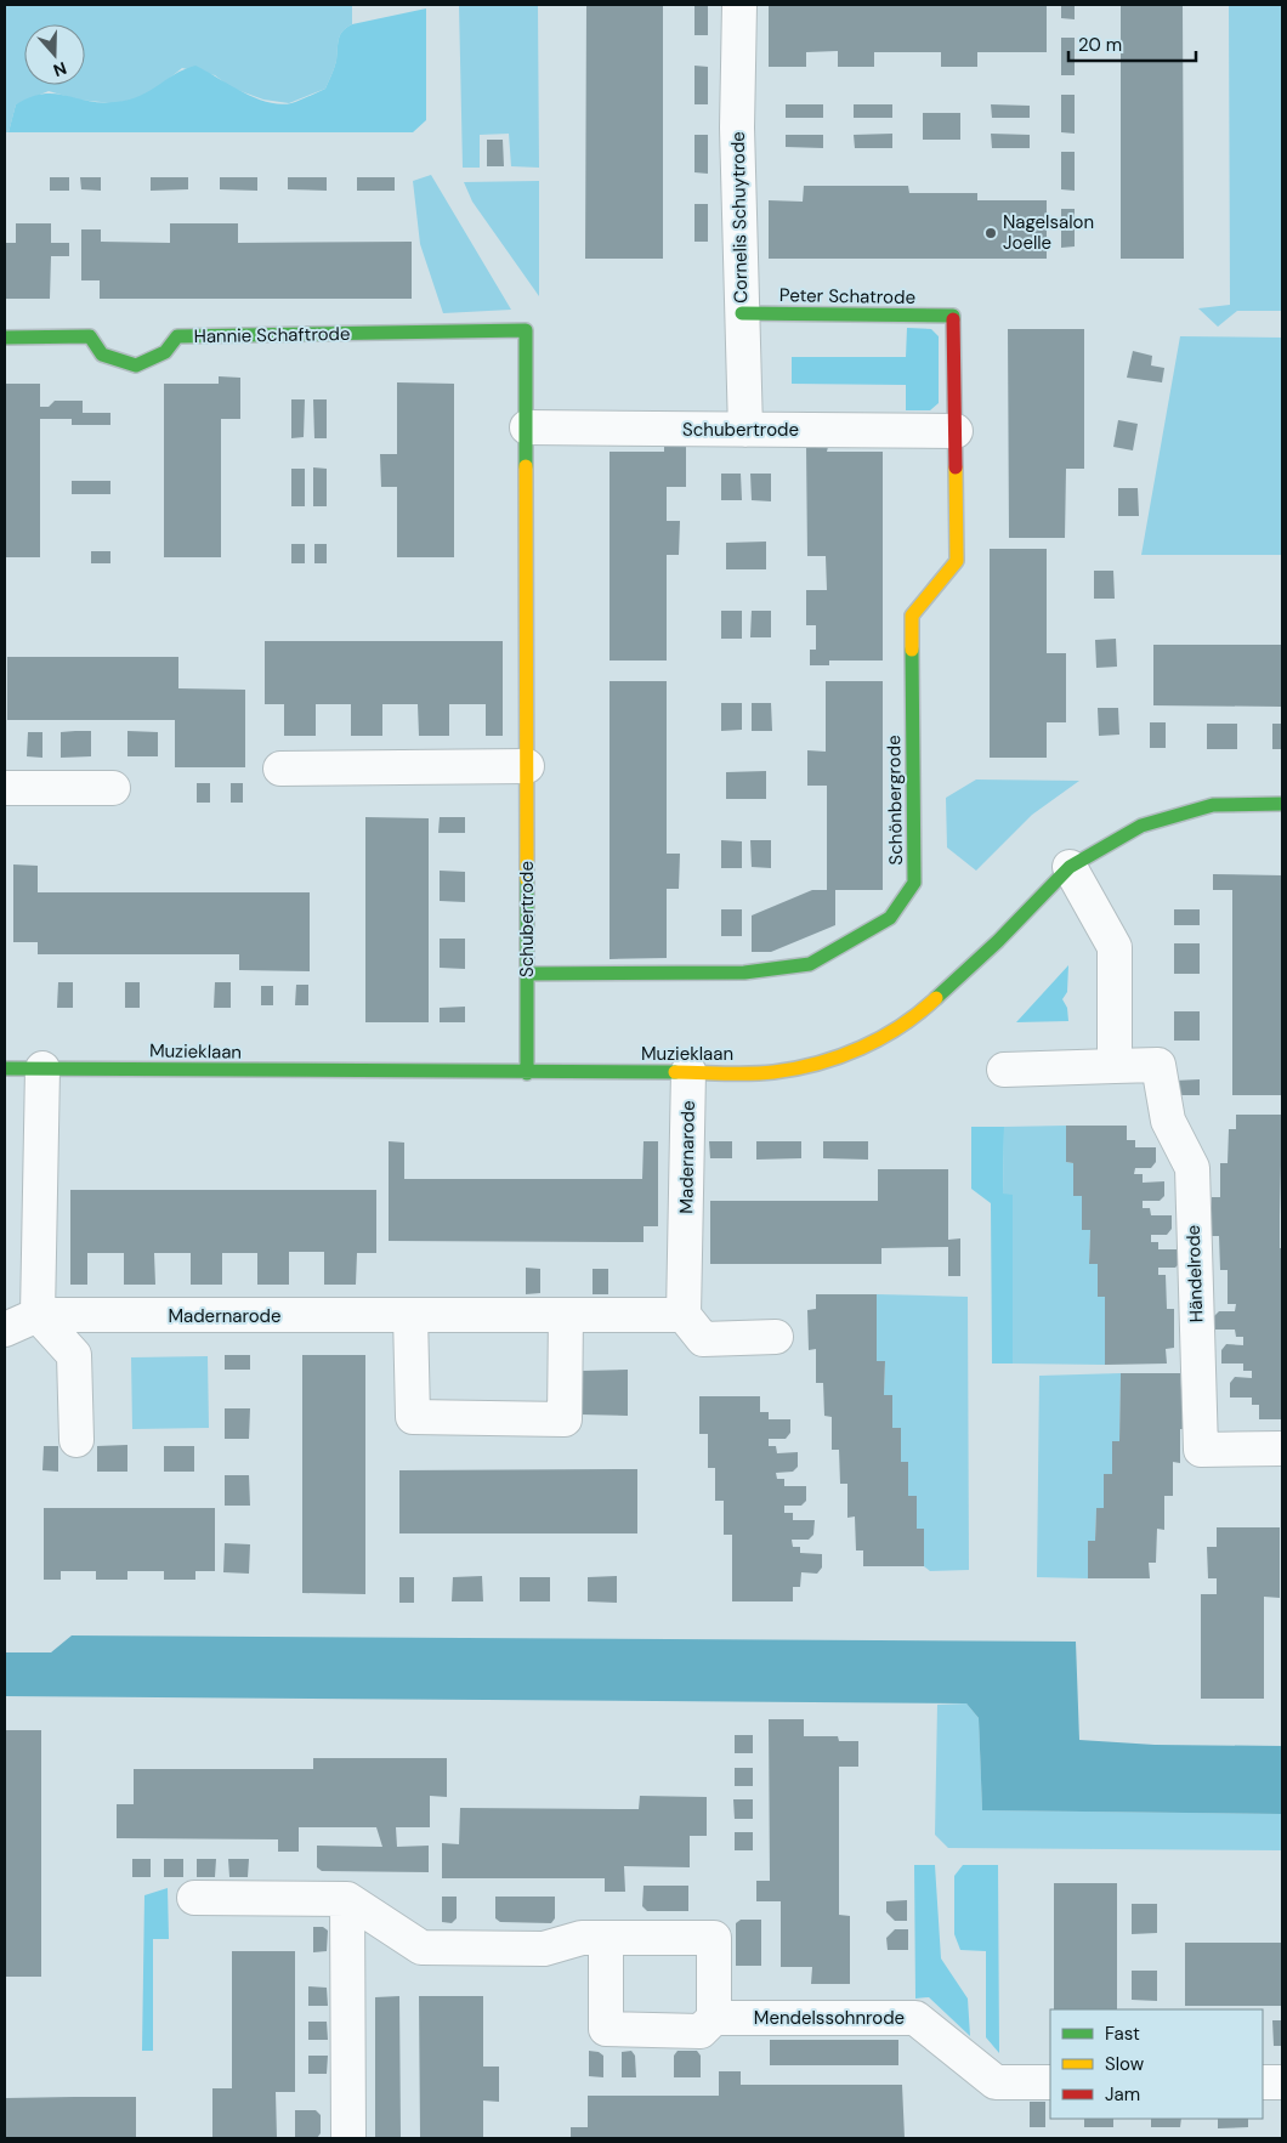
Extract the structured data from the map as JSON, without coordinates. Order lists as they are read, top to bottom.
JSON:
{
  "streets": {
    "street": [
      "Cornelis Schuytrode",
      "Peter Schatrode",
      "Hannie Schaftrode",
      "Schubertrode",
      "Schönbergrode",
      "Muzieklaan",
      "Madernarode",
      "Händelrode",
      "Mendelssohnrode"
    ]
  },
  "crossings": [
    ["Cornelis Schuytrode", "Peter Schatrode"],
    ["Cornelis Schuytrode", "Schubertrode"],
    ["Peter Schatrode", "Schönbergrode"],
    ["Hannie Schaftrode", "Schubertrode"],
    ["Schubertrode", "Schönbergrode"],
    ["Schubertrode", "Muzieklaan"],
    ["Muzieklaan", "Madernarode"]
  ],
  "places": ["Nagelsalon Joelle"],
  "legend": ["Fast", "Slow", "Jam"],
  "scale_bar": "20 m",
  "north": "bottom"
}
